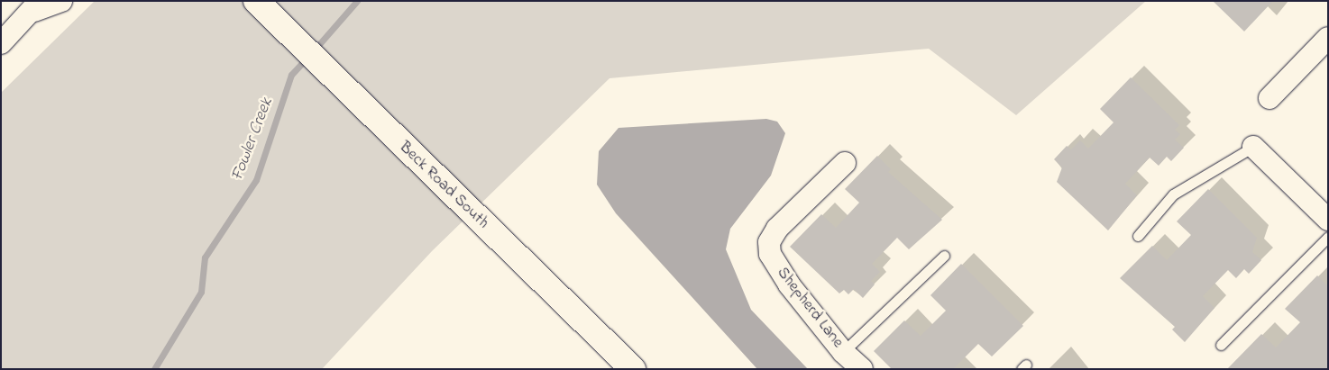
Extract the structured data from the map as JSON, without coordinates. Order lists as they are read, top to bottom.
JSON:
{
  "streets": {
    "main road": ["Beck Road South"],
    "street": ["Shepherd Lane"]
  },
  "water": ["Fowler Creek"]
}
